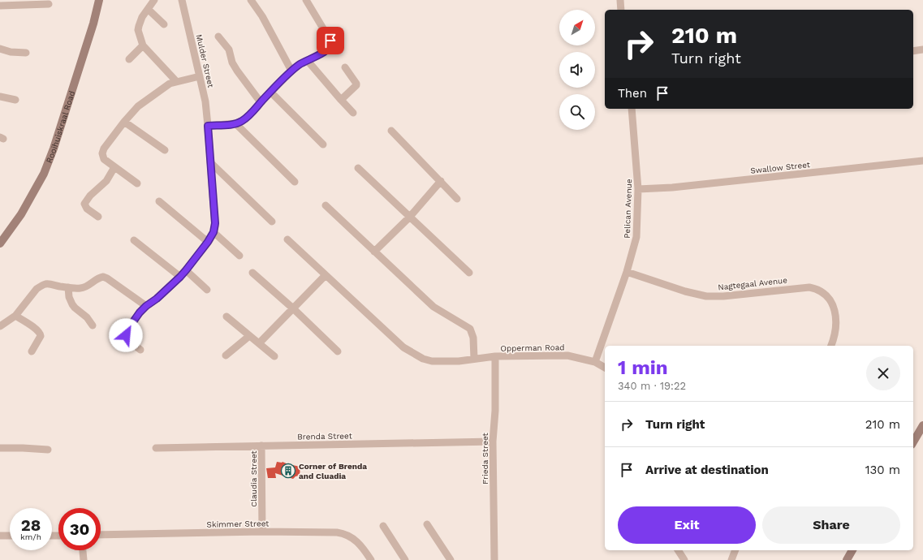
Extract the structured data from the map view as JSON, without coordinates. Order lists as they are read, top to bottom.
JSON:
{
  "streets": {
    "main road": ["Rooihuiskraal Road"],
    "street": [
      "Mulder Street",
      "Swallow Street",
      "Pelican Avenue",
      "Nagtegaal Avenue",
      "Opperman Road",
      "Brenda Street",
      "Frieda Street",
      "Claudia Street",
      "Skimmer Street"
    ]
  },
  "crossings": [
    ["Swallow Street", "Pelican Avenue"],
    ["Pelican Avenue", "Nagtegaal Avenue"],
    ["Pelican Avenue", "Opperman Road"],
    ["Opperman Road", "Frieda Street"],
    ["Brenda Street", "Frieda Street"],
    ["Brenda Street", "Claudia Street"],
    ["Claudia Street", "Skimmer Street"]
  ],
  "places": {
    "building": ["Corner of Brenda and Cluadia"]
  },
  "north": "top right",
  "page": {
    "turn": ["210 m", "Turn right"],
    "then": "Then",
    "heading": ["1 min", "340 m · 19:22"],
    "list": [
      {
        "name": "Turn right",
        "value": "210 m"
      },
      {
        "name": "Arrive at destination",
        "value": "130 m"
      }
    ],
    "buttons": ["Exit", "Share"],
    "speed": "28 km/h",
    "limit": "30"
  }
}
